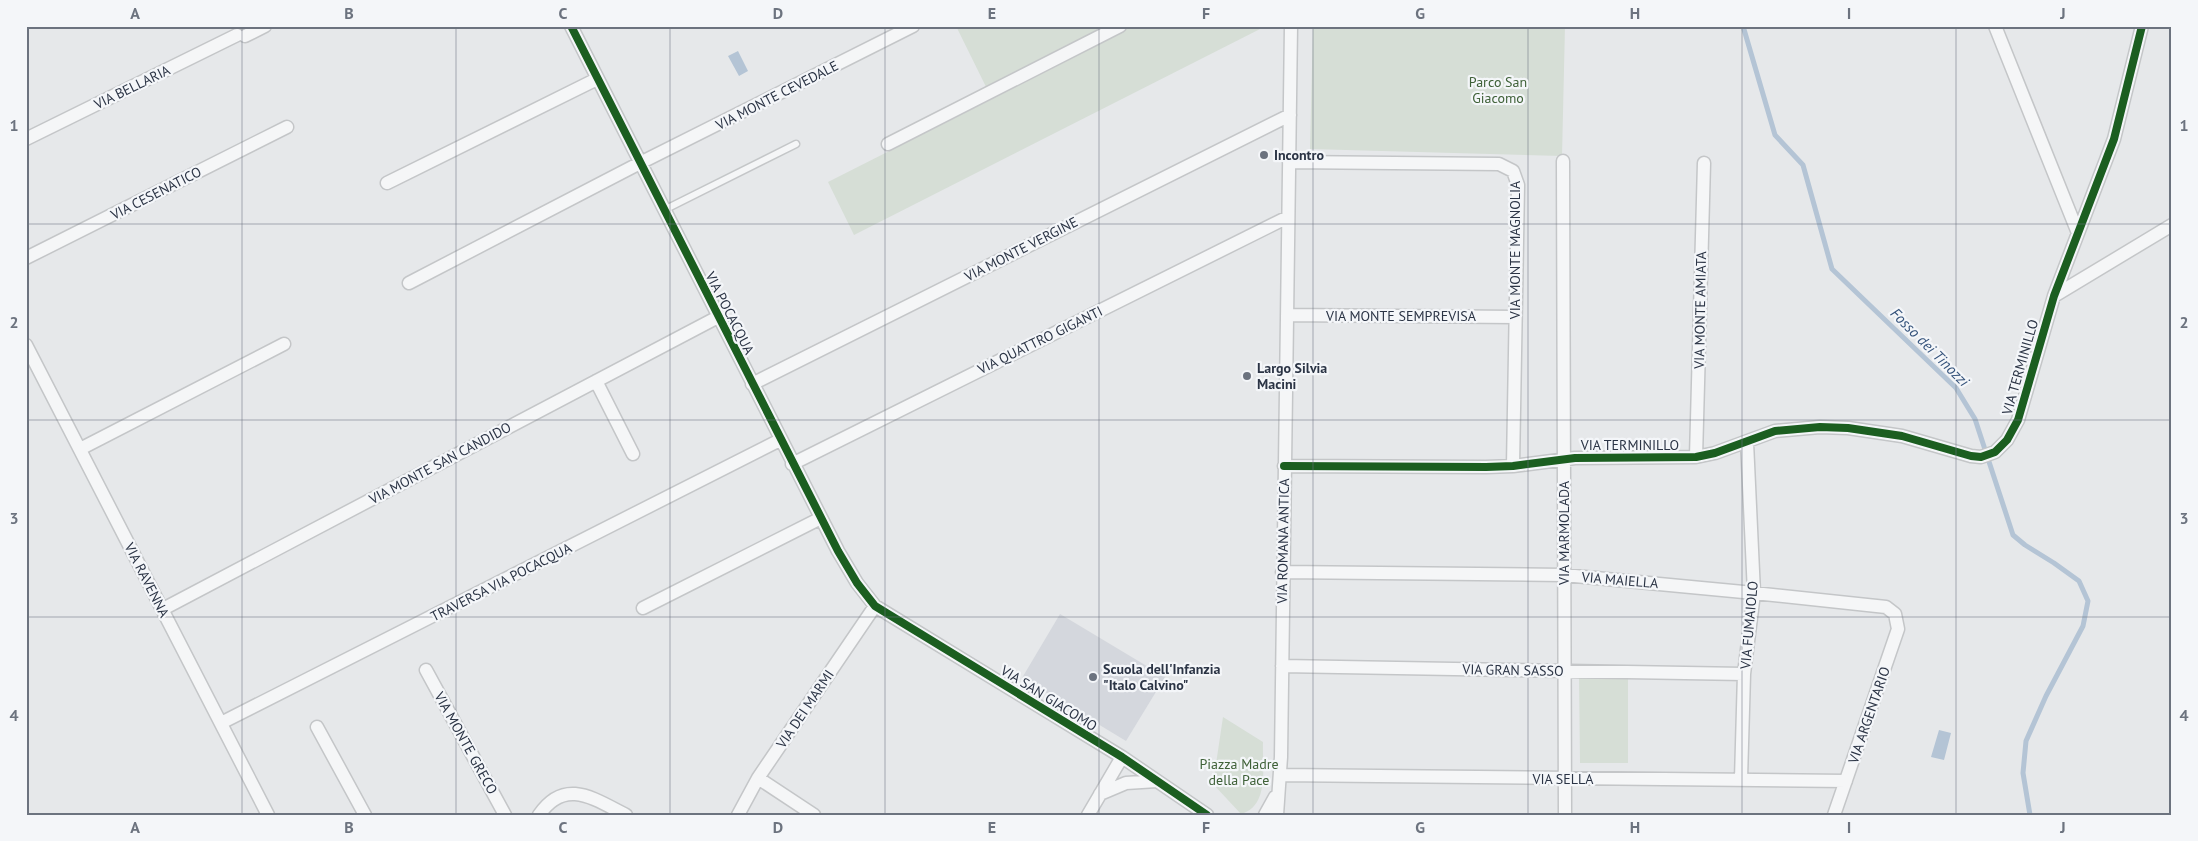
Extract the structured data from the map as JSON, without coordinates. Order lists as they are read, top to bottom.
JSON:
{
  "streets": {
    "street": [
      "VIA BELLARIA",
      "VIA MONTE CEVEDALE",
      "VIA CESENATICO",
      "VIA MONTE VERGINE",
      "VIA MONTE MAGNOLIA",
      "VIA MONTE AMIATA",
      "VIA POCACQUA",
      "VIA MONTE SEMPREVISA",
      "VIA QUATTRO GIGANTI",
      "VIA TERMINILLO",
      "VIA MONTE SAN CANDIDO",
      "VIA MARMOLADA",
      "VIA ROMANA ANTICA",
      "VIA RAVENNA",
      "VIA MAIELLA",
      "TRAVERSA VIA POCACQUA",
      "VIA FUMAIOLO",
      "VIA GRAN SASSO",
      "VIA SAN GIACOMO",
      "VIA DEI MARMI",
      "VIA ARGENTARIO",
      "VIA MONTE GRECO",
      "VIA SELLA"
    ]
  },
  "crossings": [
    ["VIA MONTE CEVEDALE", "VIA POCACQUA"],
    ["VIA MONTE VERGINE", "VIA POCACQUA"],
    ["VIA MONTE VERGINE", "VIA ROMANA ANTICA"],
    ["VIA MONTE MAGNOLIA", "VIA MONTE SEMPREVISA"],
    ["VIA MONTE MAGNOLIA", "VIA TERMINILLO"],
    ["VIA MONTE MAGNOLIA", "VIA ROMANA ANTICA"],
    ["VIA MONTE AMIATA", "VIA TERMINILLO"],
    ["VIA POCACQUA", "VIA QUATTRO GIGANTI"],
    ["VIA POCACQUA", "VIA MONTE SAN CANDIDO"],
    ["VIA POCACQUA", "TRAVERSA VIA POCACQUA"],
    ["VIA POCACQUA", "VIA SAN GIACOMO"],
    ["VIA POCACQUA", "VIA DEI MARMI"],
    ["VIA MONTE SEMPREVISA", "VIA ROMANA ANTICA"],
    ["VIA QUATTRO GIGANTI", "VIA ROMANA ANTICA"],
    ["VIA TERMINILLO", "VIA MARMOLADA"],
    ["VIA TERMINILLO", "VIA ROMANA ANTICA"],
    ["VIA TERMINILLO", "VIA FUMAIOLO"],
    ["VIA MONTE SAN CANDIDO", "VIA RAVENNA"],
    ["VIA MARMOLADA", "VIA MAIELLA"],
    ["VIA MARMOLADA", "VIA GRAN SASSO"],
    ["VIA MARMOLADA", "VIA SELLA"],
    ["VIA ROMANA ANTICA", "VIA MAIELLA"],
    ["VIA ROMANA ANTICA", "VIA GRAN SASSO"],
    ["VIA ROMANA ANTICA", "VIA SELLA"],
    ["VIA RAVENNA", "TRAVERSA VIA POCACQUA"],
    ["VIA MAIELLA", "VIA FUMAIOLO"],
    ["VIA MAIELLA", "VIA ARGENTARIO"],
    ["VIA FUMAIOLO", "VIA GRAN SASSO"],
    ["VIA FUMAIOLO", "VIA SELLA"],
    ["VIA SAN GIACOMO", "VIA DEI MARMI"],
    ["VIA ARGENTARIO", "VIA SELLA"]
  ],
  "water": ["Fosso dei Tinozzi"],
  "parks": ["Parco San Giacomo", "Piazza Madre della Pace"],
  "places": ["Incontro", "Largo Silvia Macini", "Scuola dell'Infanzia \"Italo Calvino\""],
  "grid": {
    "columns": [
      "A",
      "B",
      "C",
      "D",
      "E",
      "F",
      "G",
      "H",
      "I",
      "J"
    ],
    "rows": [
      "1",
      "2",
      "3",
      "4"
    ]
  }
}
